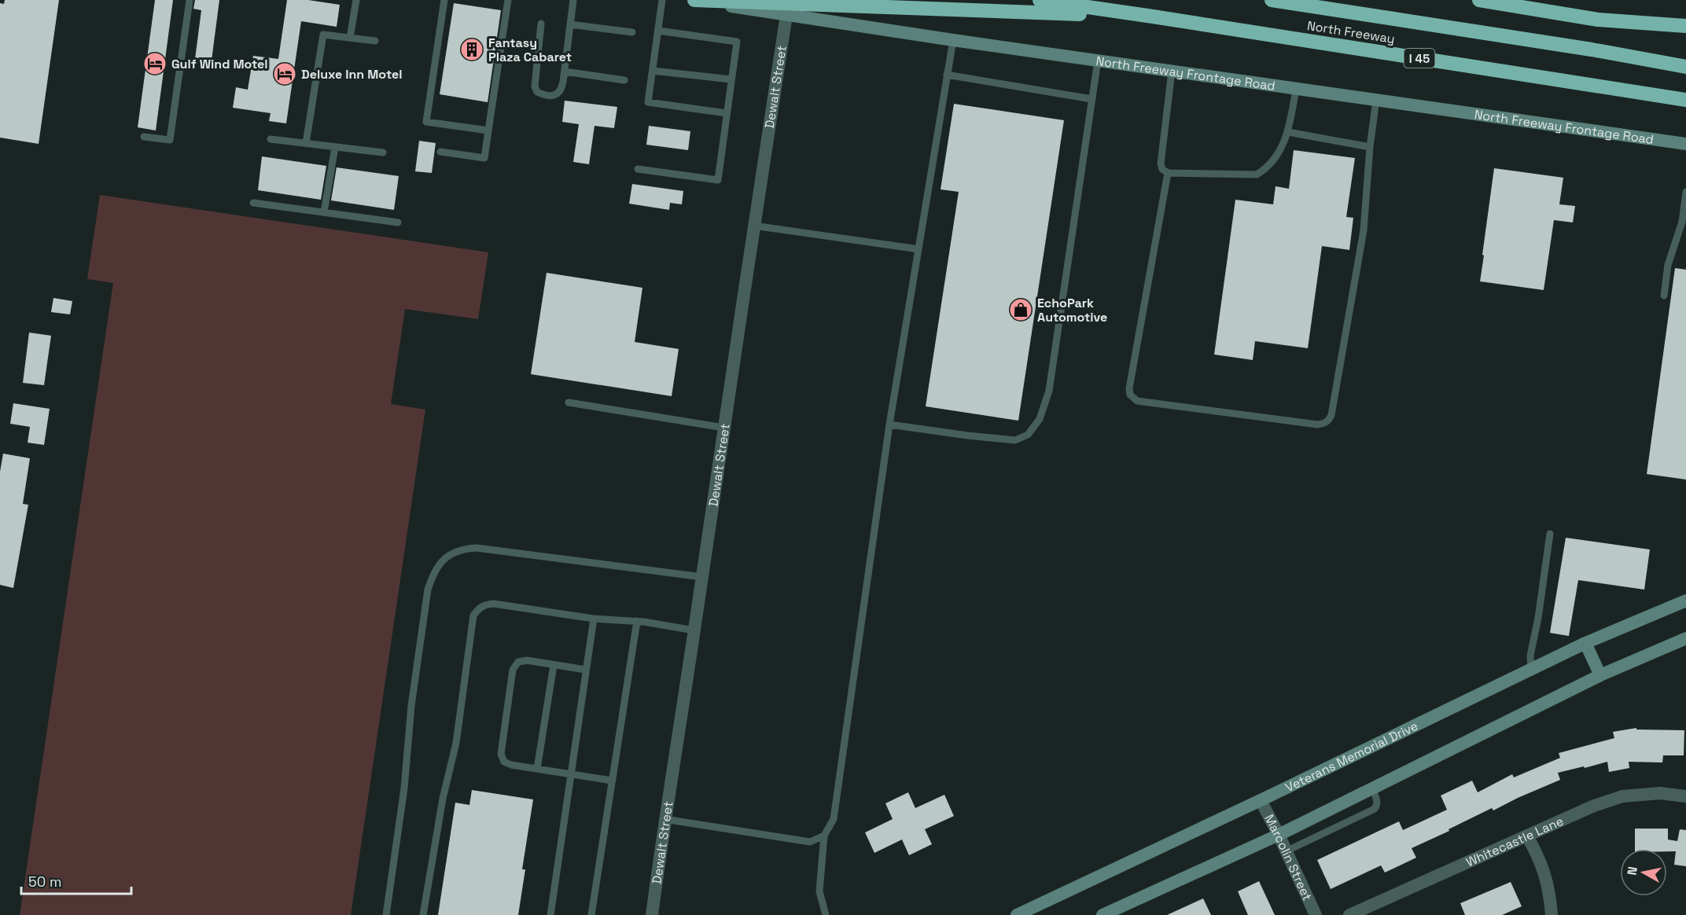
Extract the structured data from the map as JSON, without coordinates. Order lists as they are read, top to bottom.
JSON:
{
  "streets": {
    "highway": ["North Freeway", "I 45"],
    "main road": ["North Freeway Frontage Road", "Veterans Memorial Drive"],
    "street": ["Dewalt Street", "Whitecastle Lane", "Marcolin Street"]
  },
  "crossings": [
    ["North Freeway Frontage Road", "Dewalt Street"],
    ["Veterans Memorial Drive", "Marcolin Street"]
  ],
  "places": {
    "building": ["Fantasy Plaza Cabaret"],
    "hotel": ["Gulf Wind Motel", "Deluxe Inn Motel"],
    "shop": ["EchoPark Automotive"]
  },
  "scale_bar": "50 m",
  "north": "left"
}
